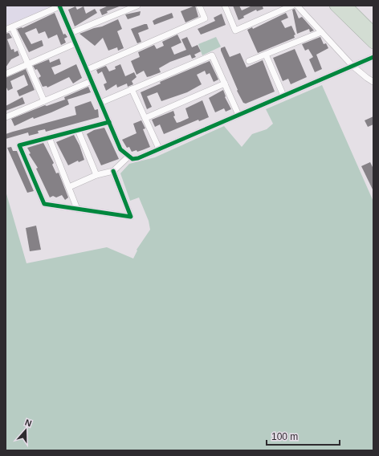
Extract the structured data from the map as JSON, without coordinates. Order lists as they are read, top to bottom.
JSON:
{
  "scale_bar": "100 m",
  "north": "top"
}
